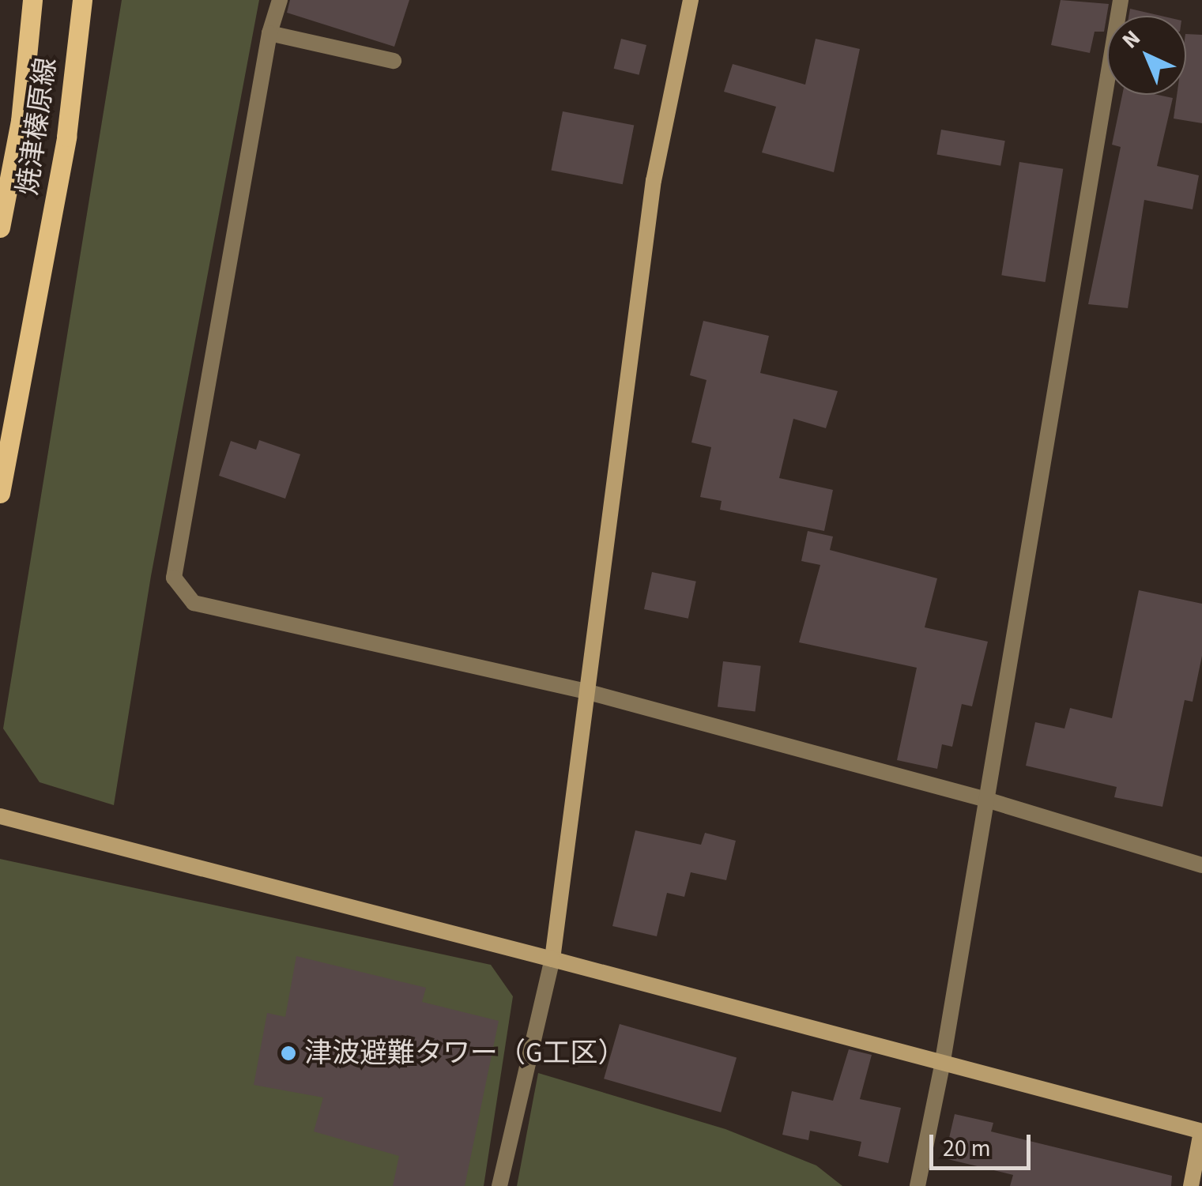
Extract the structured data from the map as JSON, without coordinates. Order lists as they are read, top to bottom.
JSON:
{
  "streets": {
    "main road": ["焼津榛原線"]
  },
  "places": ["津波避難タワー（G工区）"],
  "scale_bar": "20 m",
  "north": "top left"
}
